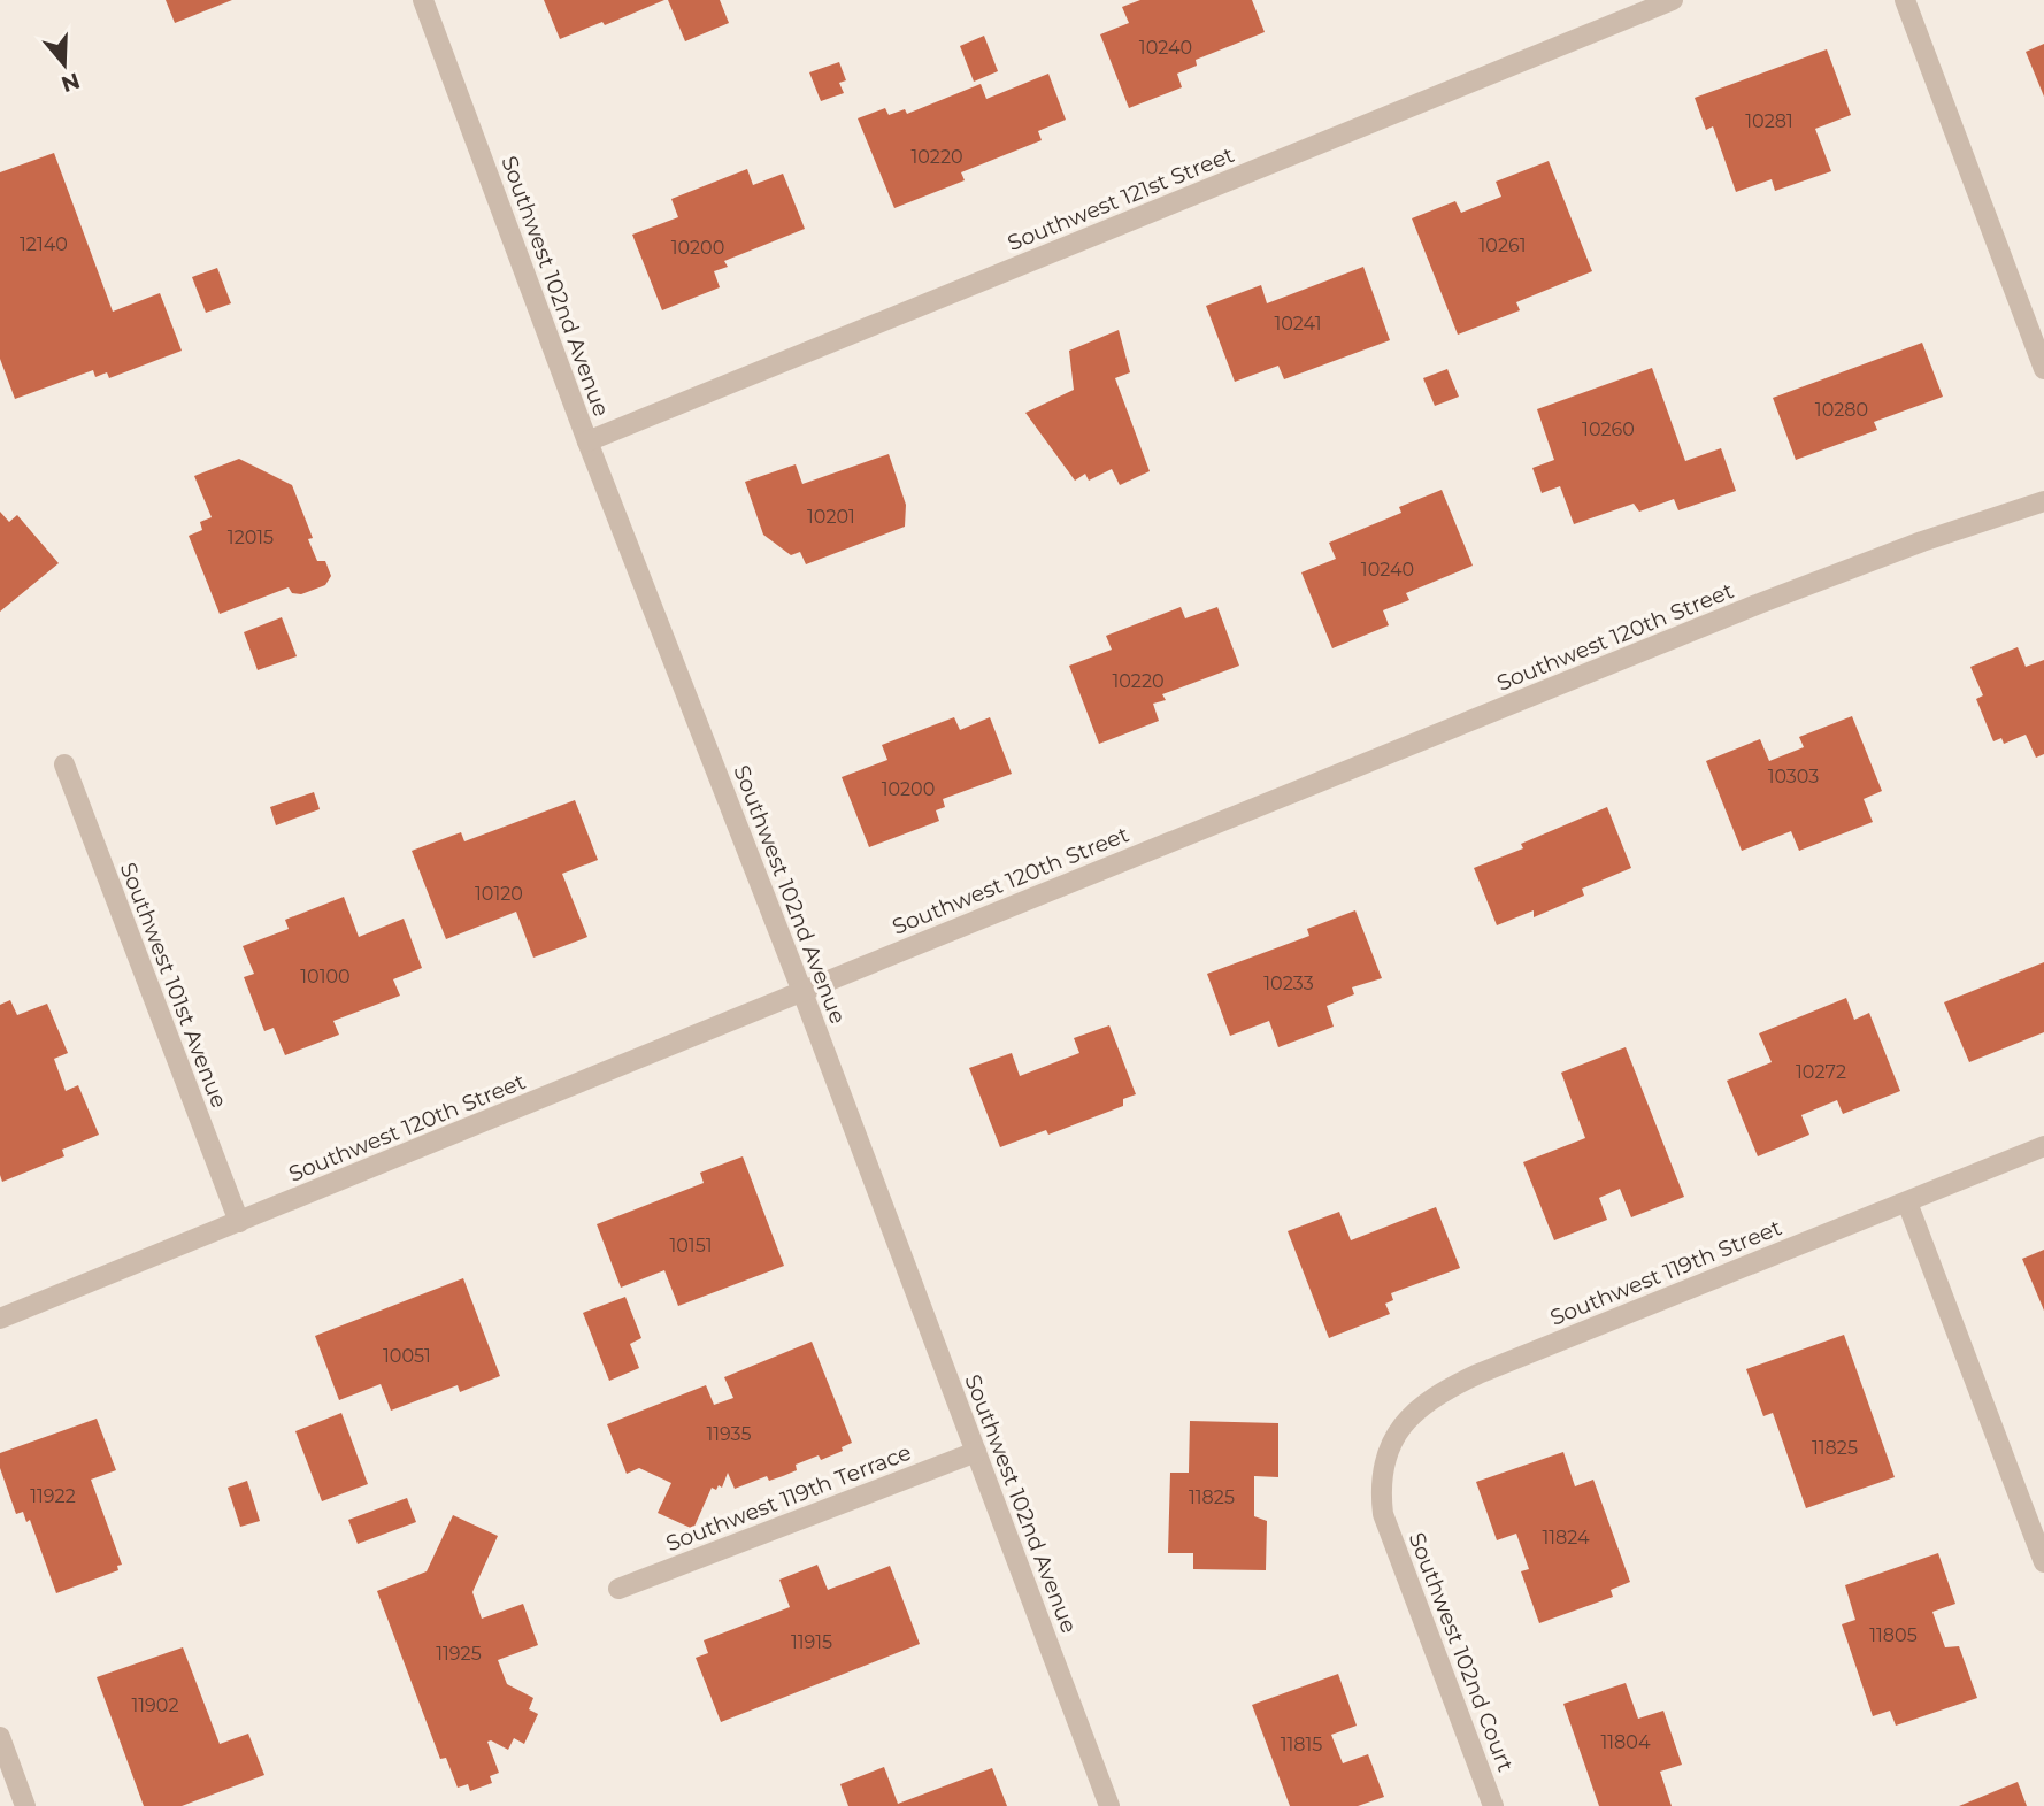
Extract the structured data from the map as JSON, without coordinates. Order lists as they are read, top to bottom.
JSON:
{
  "streets": {
    "street": [
      "Southwest 121st Street",
      "Southwest 102nd Avenue",
      "Southwest 120th Street",
      "Southwest 101st Avenue",
      "Southwest 119th Street",
      "Southwest 119th Terrace",
      "Southwest 102nd Court"
    ]
  },
  "crossings": [
    ["Southwest 121st Street", "Southwest 102nd Avenue"],
    ["Southwest 102nd Avenue", "Southwest 120th Street"],
    ["Southwest 102nd Avenue", "Southwest 119th Terrace"],
    ["Southwest 120th Street", "Southwest 101st Avenue"],
    ["Southwest 119th Street", "Southwest 102nd Court"]
  ],
  "house_numbers": [
    "10240",
    "10281",
    "10220",
    "12140",
    "10261",
    "10200",
    "10241",
    "10280",
    "10260",
    "10201",
    "12015",
    "10240",
    "10220",
    "10303",
    "10200",
    "10120",
    "10100",
    "10233",
    "10272",
    "10151",
    "10051",
    "11935",
    "11825",
    "11922",
    "11825",
    "11824",
    "11805",
    "11915",
    "11925",
    "11902",
    "11804",
    "11815"
  ],
  "north": "bottom"
}
